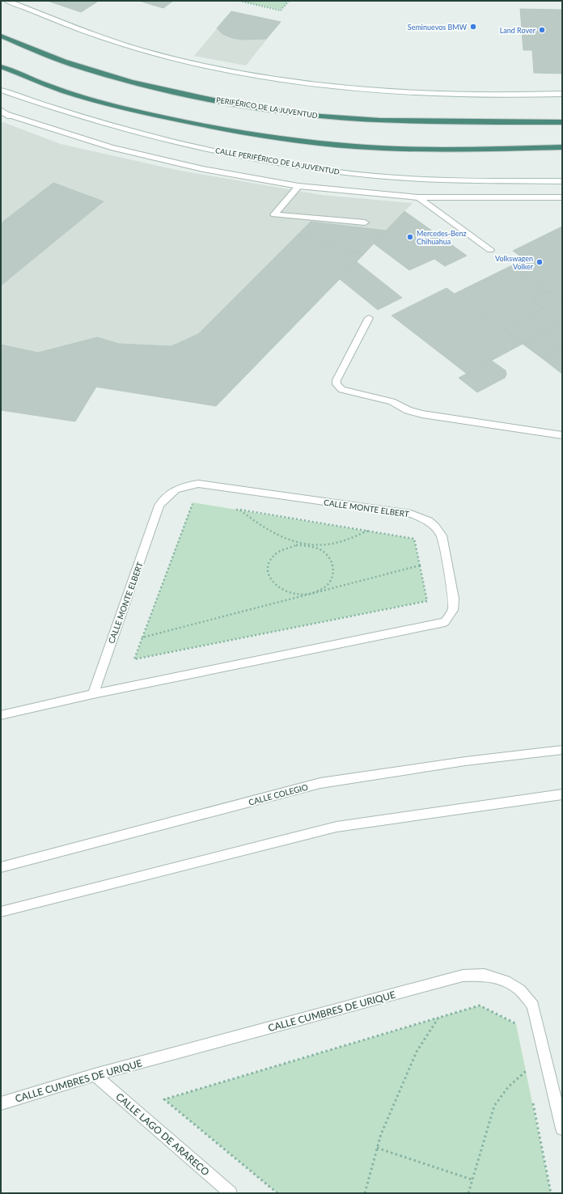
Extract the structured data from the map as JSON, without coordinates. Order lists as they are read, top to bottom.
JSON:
{
  "streets": {
    "highway": ["PERIFÉRICO DE LA JUVENTUD"],
    "street": [
      "CALLE PERIFÉRICO DE LA JUVENTUD",
      "CALLE MONTE ELBERT",
      "CALLE COLEGIO",
      "CALLE CUMBRES DE URIQUE",
      "CALLE LAGO DE ARARECO"
    ]
  },
  "crossings": [
    ["CALLE CUMBRES DE URIQUE", "CALLE LAGO DE ARARECO"]
  ],
  "places": [
    "Seminuevos BMW",
    "Land Rover",
    "Mercedes-Benz Chihuahua",
    "Volkswagen Volker"
  ]
}
